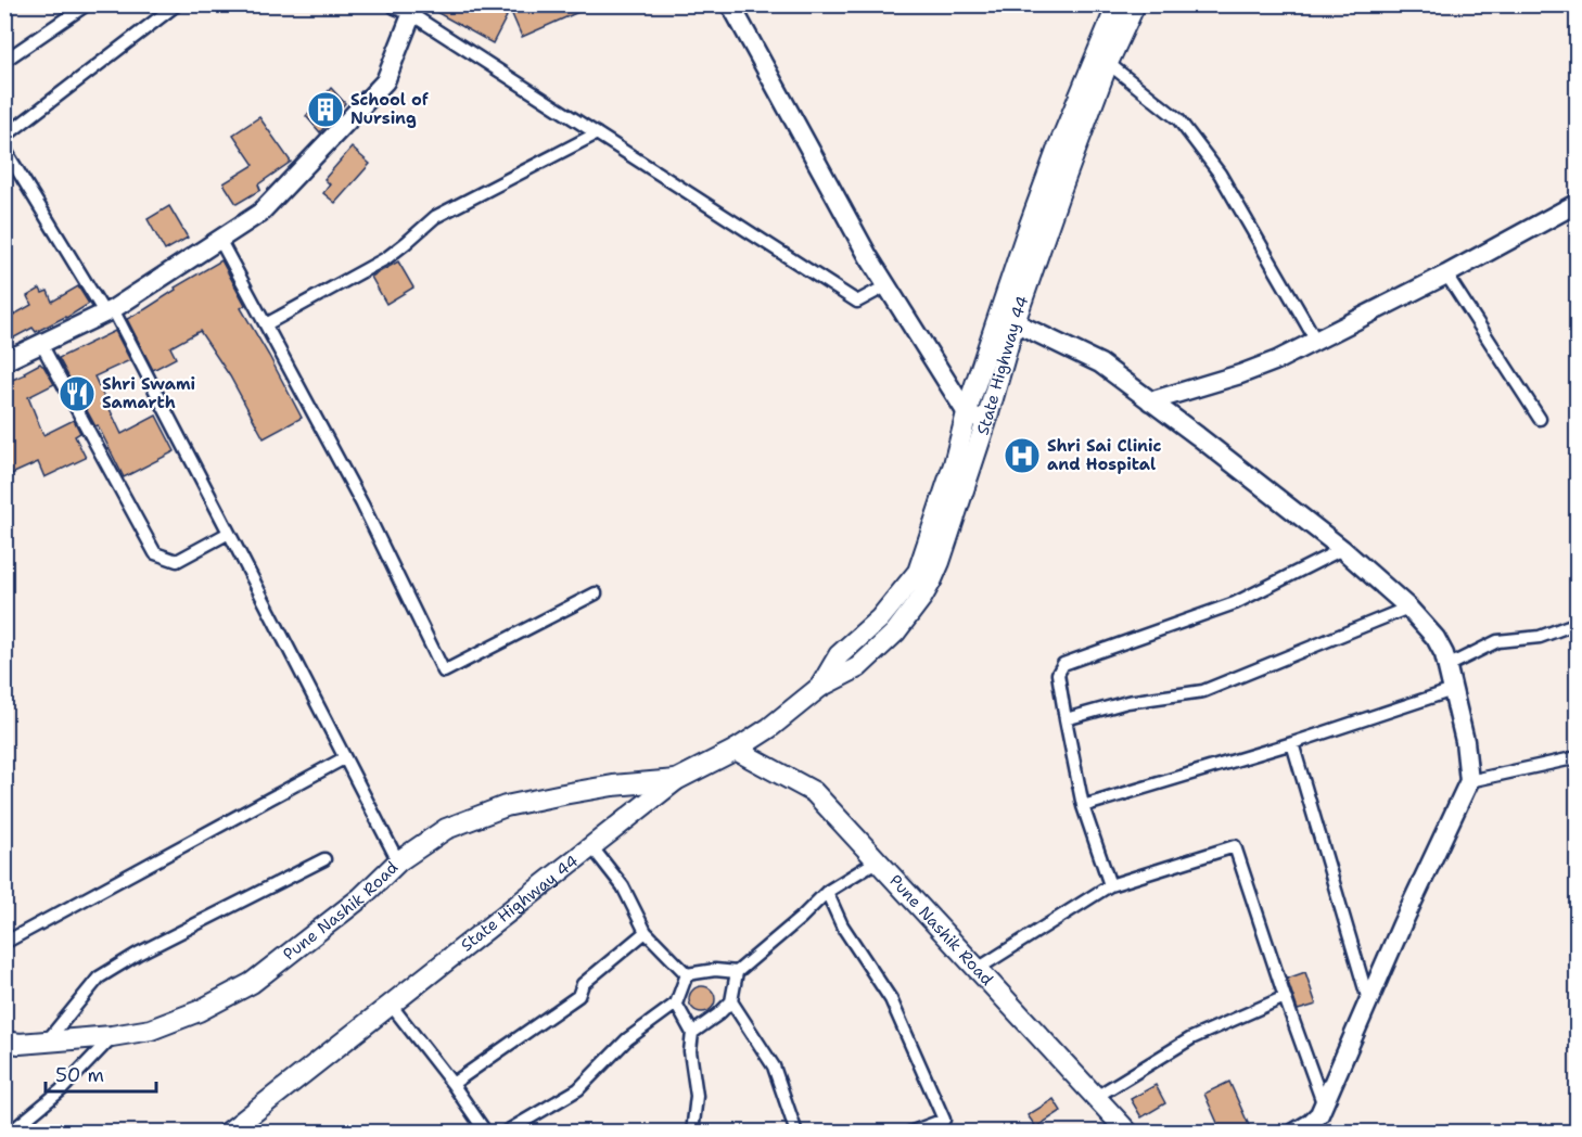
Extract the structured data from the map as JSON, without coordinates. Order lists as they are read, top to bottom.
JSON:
{
  "streets": {
    "main road": ["State Highway 44", "Pune Nashik Road"]
  },
  "crossings": [
    ["State Highway 44", "Pune Nashik Road"]
  ],
  "places": {
    "building": ["School of Nursing"],
    "restaurant": ["Shri Swami Samarth"],
    "hospital": ["Shri Sai Clinic and Hospital"]
  },
  "scale_bar": "50 m"
}
